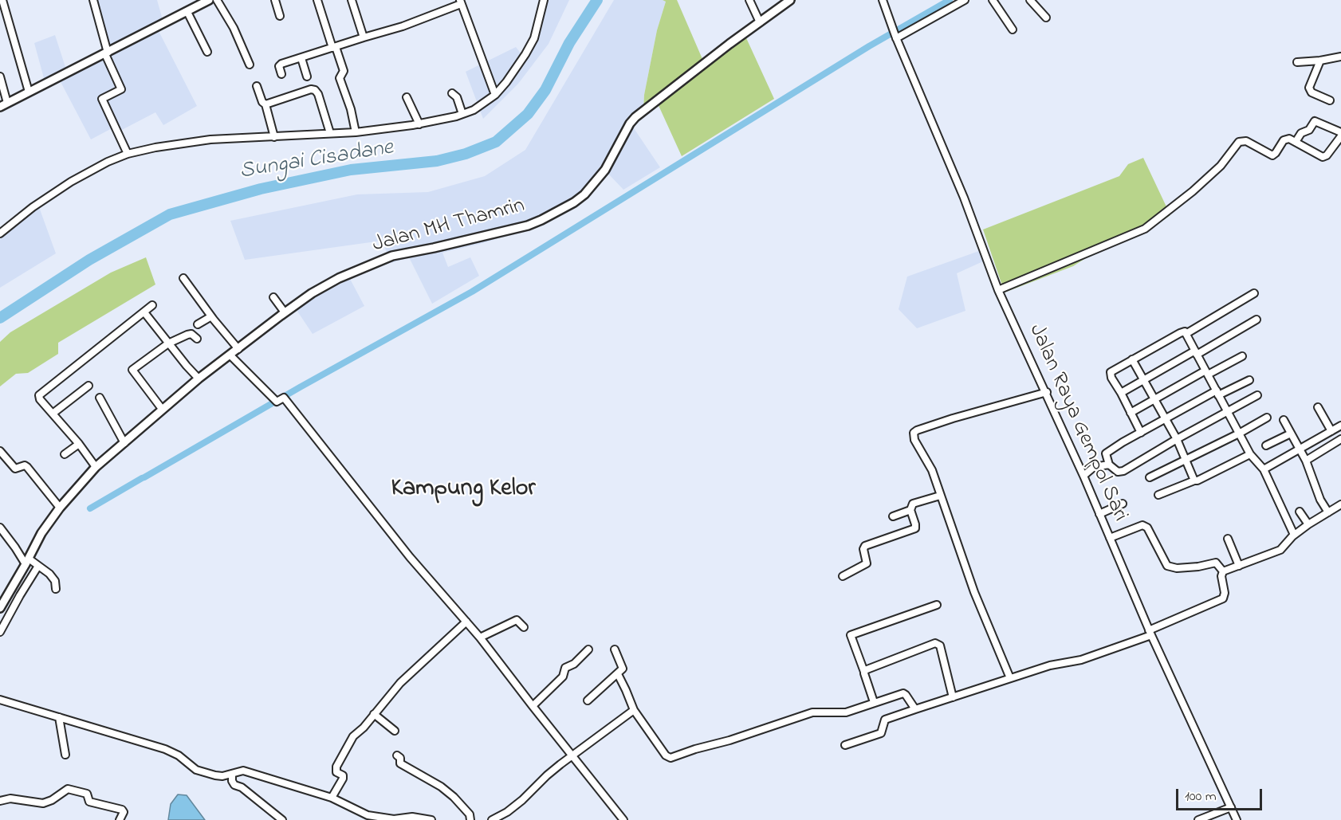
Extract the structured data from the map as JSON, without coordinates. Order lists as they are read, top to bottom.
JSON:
{
  "streets": {
    "street": ["Jalan MH Thamrin", "Jalan Raya Gempol Sari"]
  },
  "districts": ["Kampung Kelor"],
  "water": ["Sungai Cisadane"],
  "scale_bar": "100 m"
}
